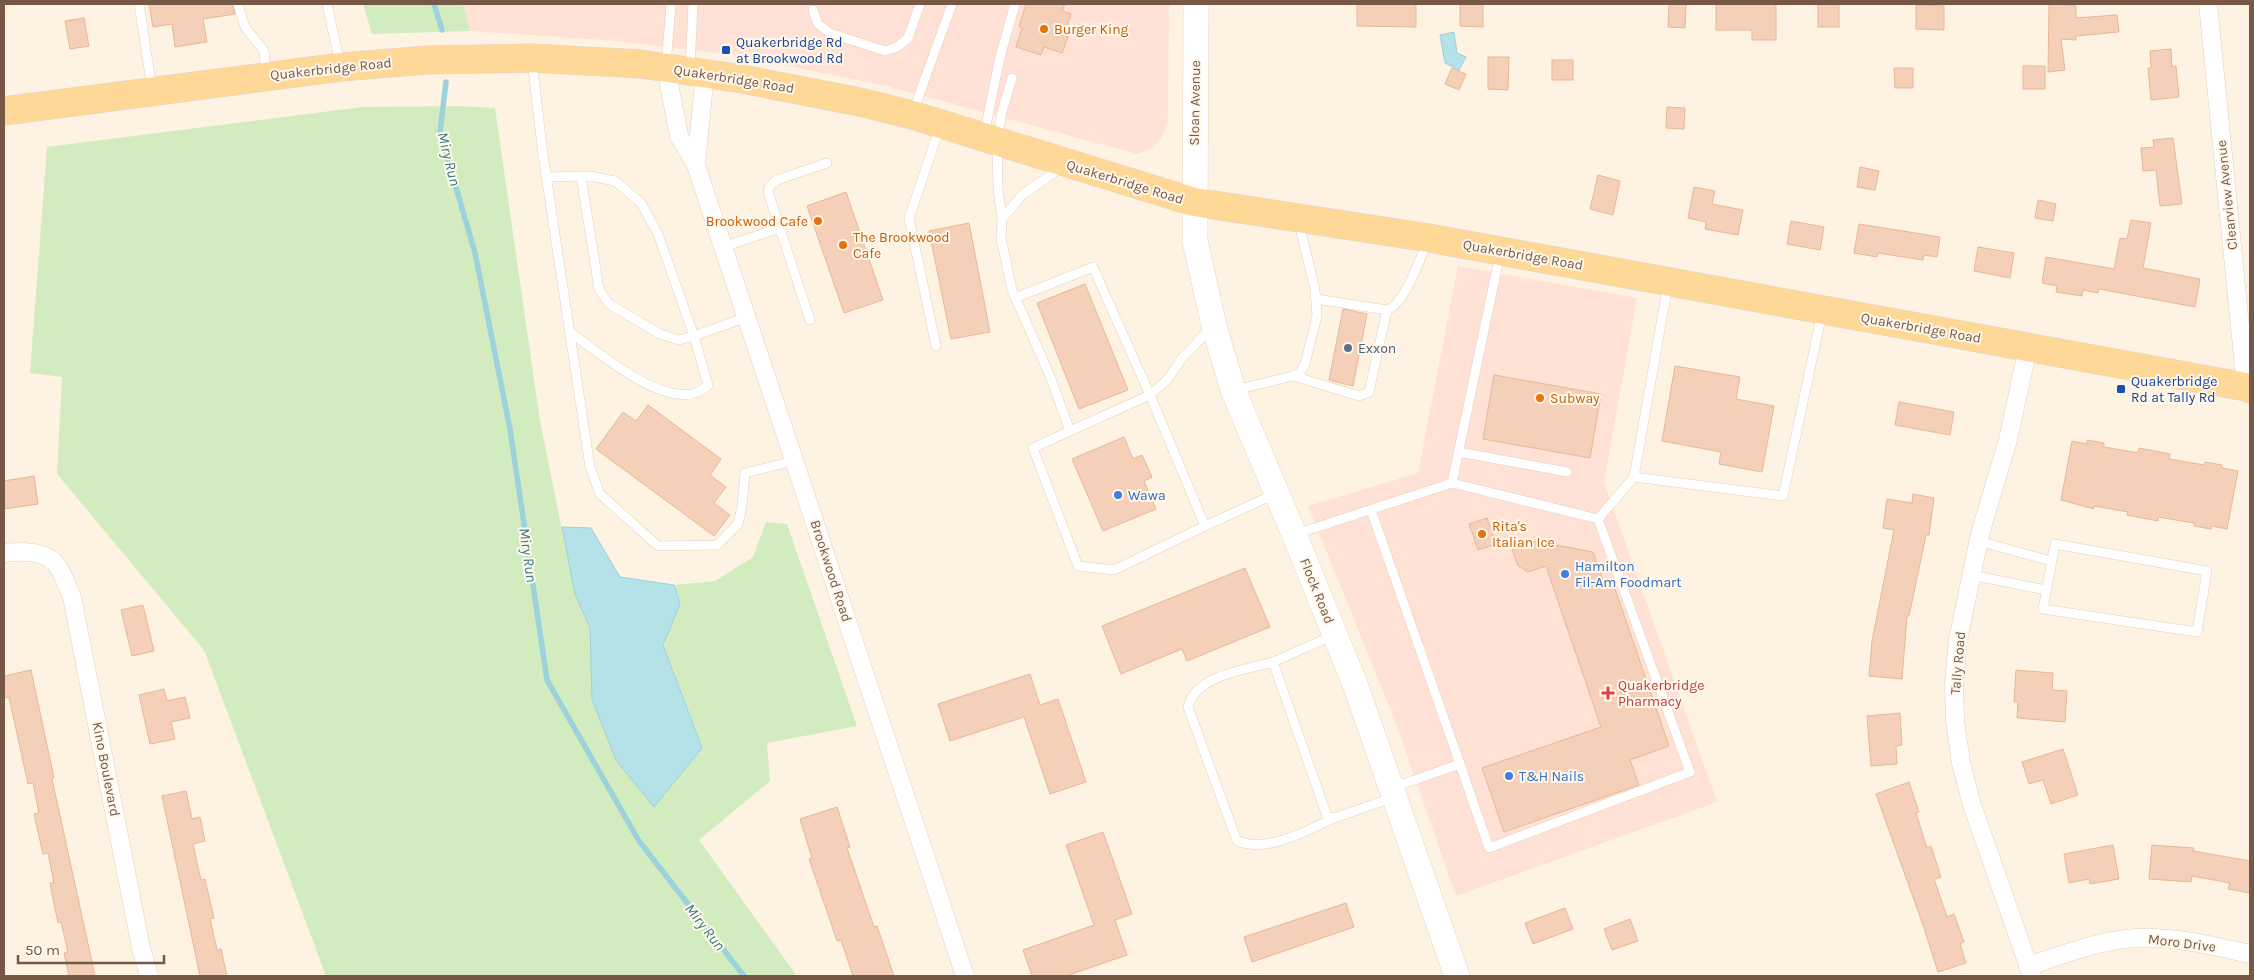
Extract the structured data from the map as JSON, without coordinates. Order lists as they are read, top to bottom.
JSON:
{
  "streets": {
    "main road": ["Quakerbridge Road", "Sloan Avenue", "Flock Road"],
    "street": [
      "Clearview Avenue",
      "Brookwood Road",
      "Tally Road",
      "Kino Boulevard",
      "Moro Drive"
    ]
  },
  "crossings": [
    ["Quakerbridge Road", "Sloan Avenue"],
    ["Quakerbridge Road", "Clearview Avenue"],
    ["Quakerbridge Road", "Brookwood Road"],
    ["Quakerbridge Road", "Flock Road"],
    ["Quakerbridge Road", "Tally Road"],
    ["Sloan Avenue", "Flock Road"],
    ["Tally Road", "Moro Drive"]
  ],
  "water": ["Miry Run"],
  "places": {
    "other": [
      "Burger King",
      "Brookwood Cafe",
      "The Brookwood Cafe",
      "Exxon",
      "Subway",
      "Wawa",
      "Rita's Italian Ice",
      "Hamilton Fil-Am Foodmart",
      "T&H Nails"
    ],
    "transit": ["Quakerbridge Rd at Brookwood Rd", "Quakerbridge Rd at Tally Rd"],
    "health": ["Quakerbridge Pharmacy"]
  },
  "scale_bar": "50 m"
}
